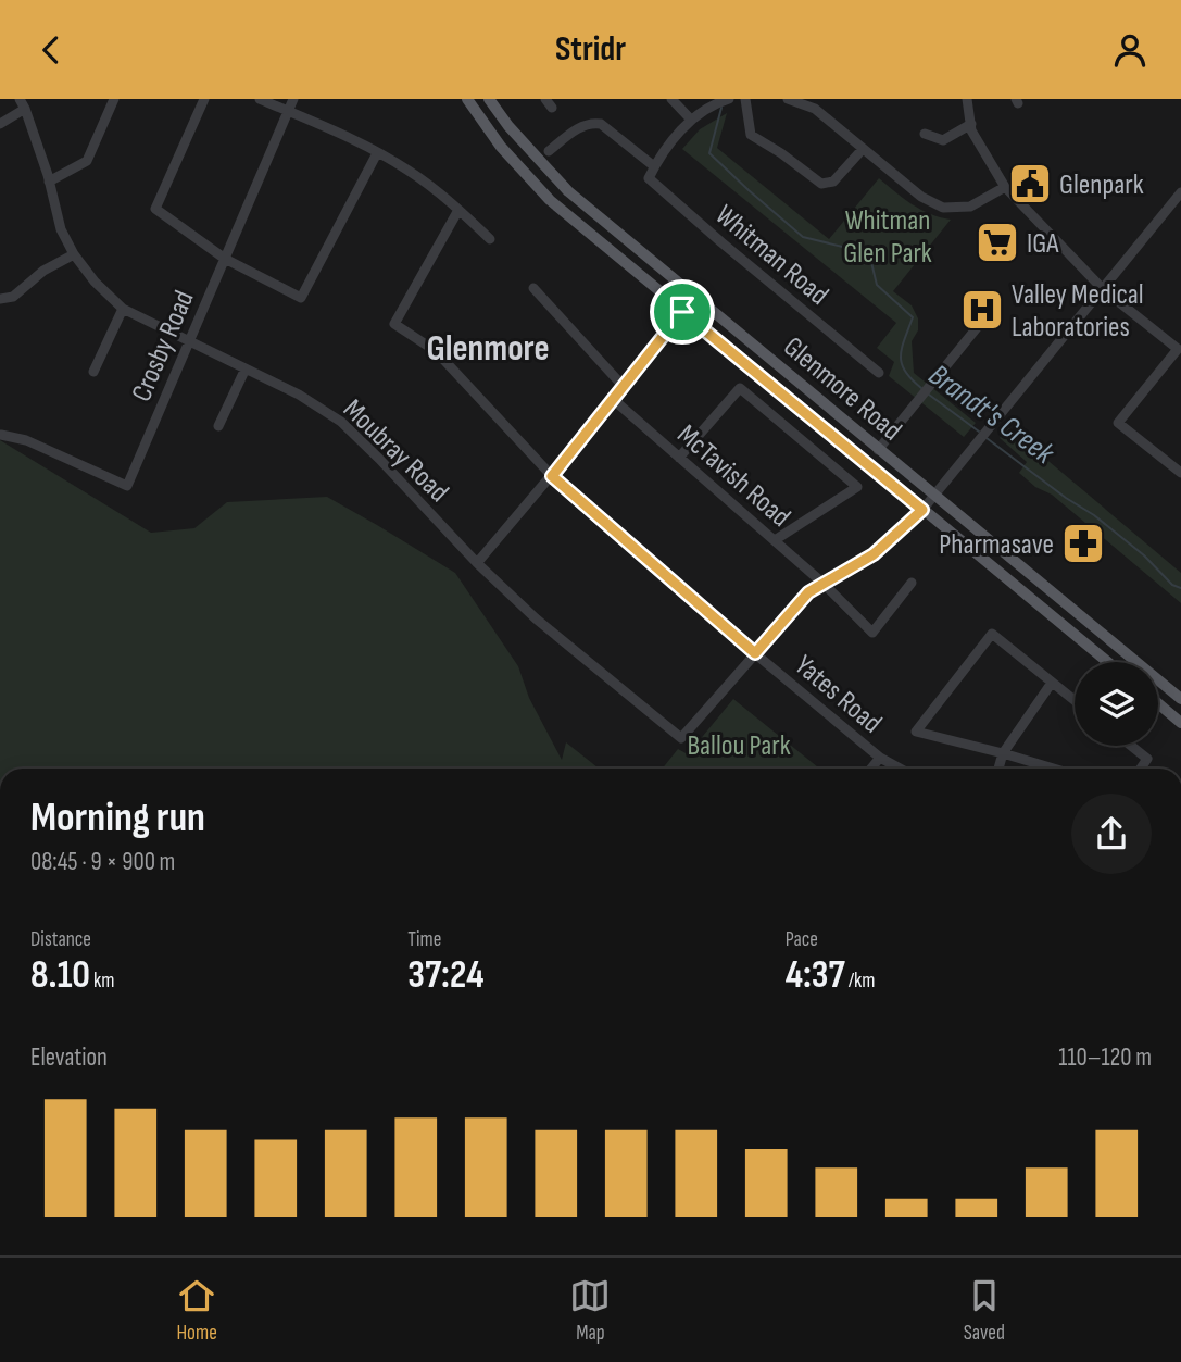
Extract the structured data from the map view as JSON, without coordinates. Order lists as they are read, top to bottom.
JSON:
{
  "streets": {
    "main road": ["Glenmore Road"],
    "street": [
      "Whitman Road",
      "Crosby Road",
      "Moubray Road",
      "McTavish Road",
      "Yates Road"
    ]
  },
  "crossings": [
    ["Crosby Road", "Moubray Road"],
    ["Moubray Road", "Yates Road"]
  ],
  "districts": ["Glenmore"],
  "water": ["Brandt's Creek"],
  "parks": ["Whitman Glen Park", "Ballou Park"],
  "places": {
    "public building": ["Glenpark"],
    "supermarket": ["IGA"],
    "hospital": ["Valley Medical Laboratories"],
    "pharmacy": ["Pharmasave"]
  },
  "page": {
    "header": "Stridr",
    "heading": ["Morning run", "08:45 · 9 × 900 m"],
    "stats": [
      ["Distance", "8.10 km"],
      ["Time", "37:24"],
      ["Pace", "4:37 /km"]
    ],
    "chart": ["Elevation", "110–120 m"],
    "tabs": ["Home", "Map", "Saved"]
  }
}
